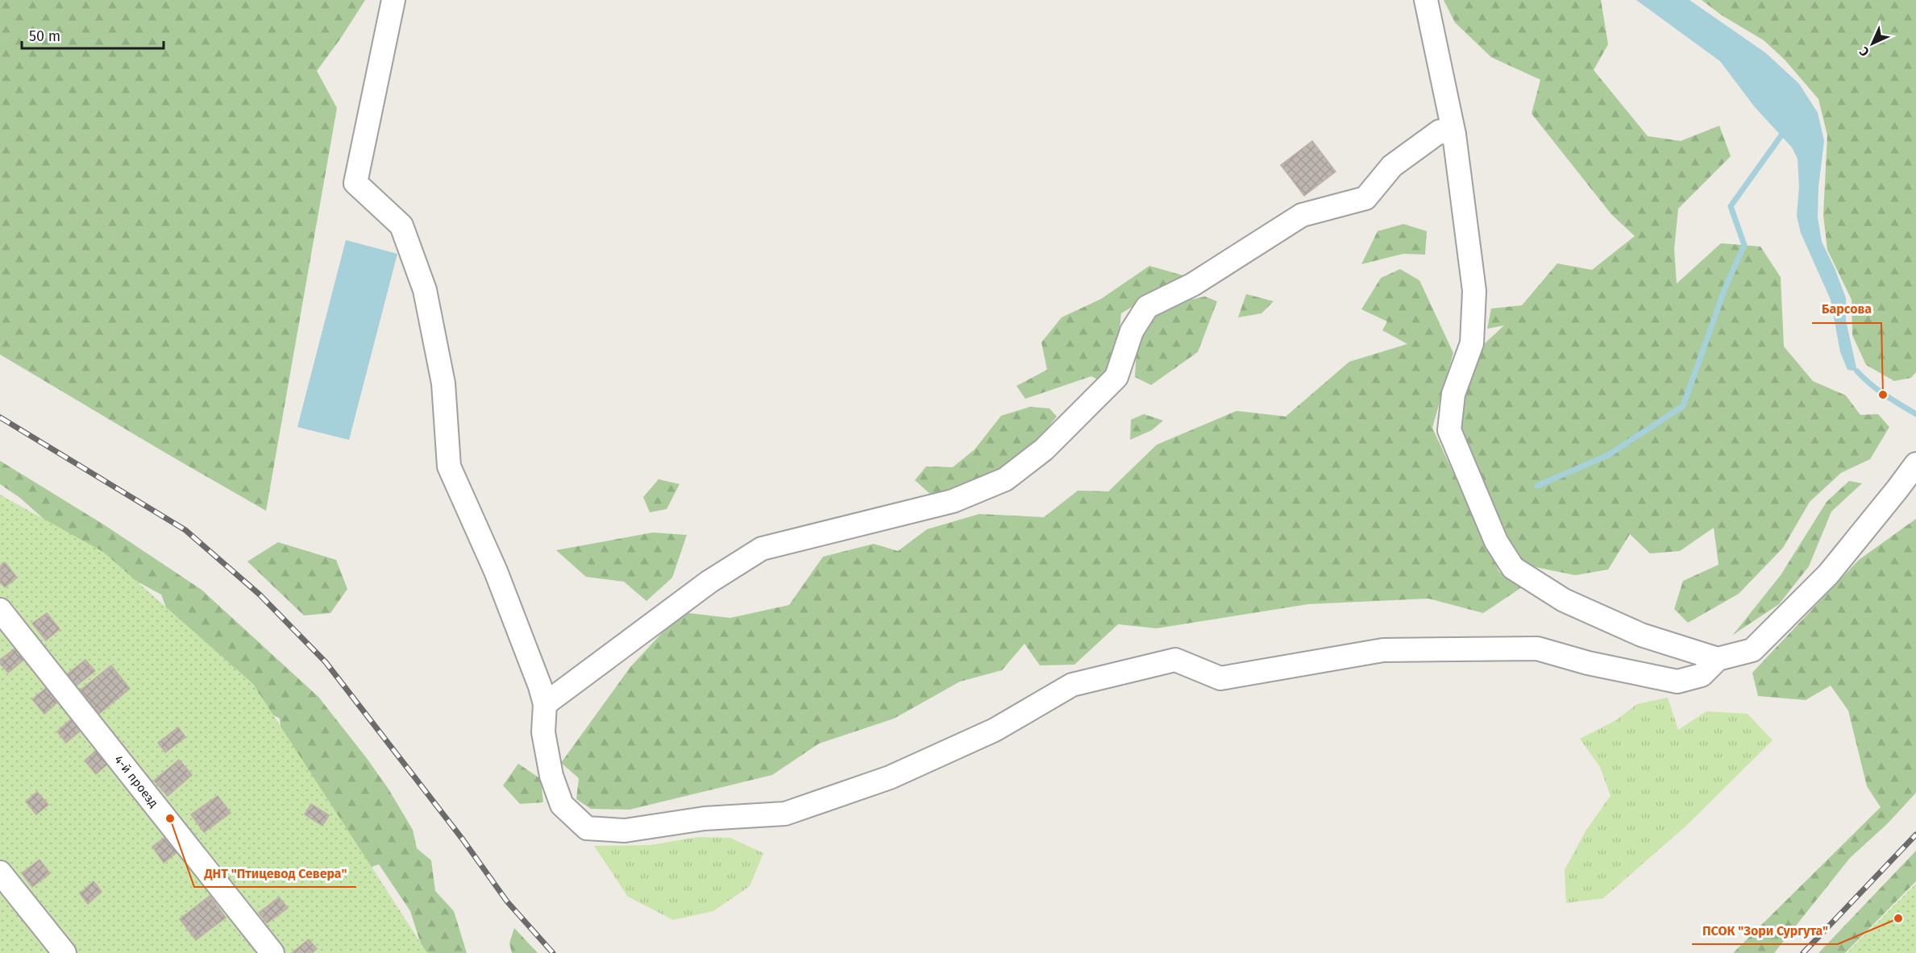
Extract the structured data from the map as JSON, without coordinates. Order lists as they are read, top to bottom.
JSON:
{
  "streets": {
    "street": ["4-й проезд"]
  },
  "places": ["Барсова", "ДНТ \"Птицевод Севера\"", "ПСОК \"Зори Сургута\""],
  "scale_bar": "50 m",
  "north": "bottom left"
}
